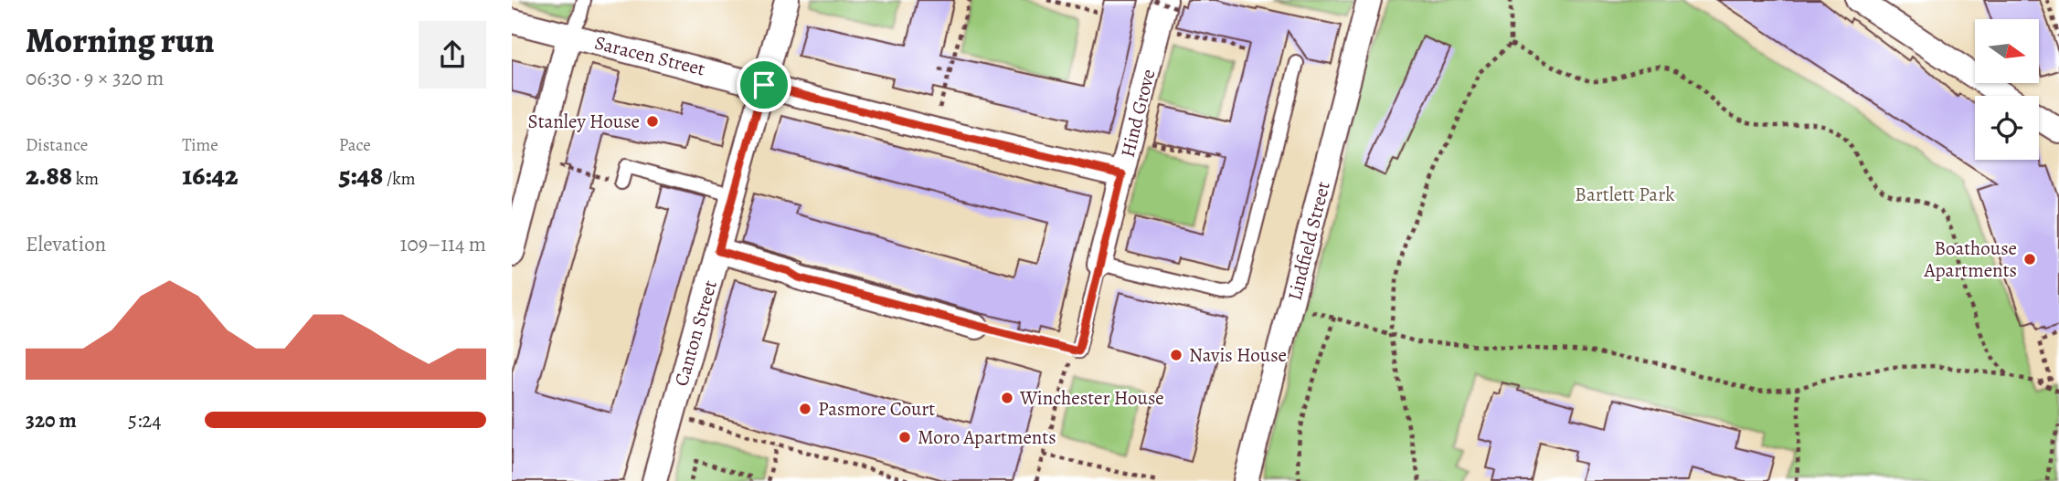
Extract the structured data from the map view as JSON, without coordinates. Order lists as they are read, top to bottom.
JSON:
{
  "streets": {
    "street": [
      "Saracen Street",
      "Hind Grove",
      "Lindfield Street",
      "Canton Street"
    ]
  },
  "crossings": [
    ["Saracen Street", "Hind Grove"],
    ["Saracen Street", "Canton Street"]
  ],
  "parks": ["Bartlett Park"],
  "places": [
    "Stanley House",
    "Boathouse Apartments",
    "Navis House",
    "Winchester House",
    "Pasmore Court",
    "Moro Apartments"
  ],
  "north": "right",
  "page": {
    "heading": ["Morning run", "06:30 · 9 × 320 m"],
    "stats": [
      ["Distance", "2.88 km"],
      ["Time", "16:42"],
      ["Pace", "5:48 /km"]
    ],
    "chart": ["Elevation", "109–114 m"],
    "list": [
      {
        "name": "320 m",
        "note": "5:24"
      }
    ]
  }
}
